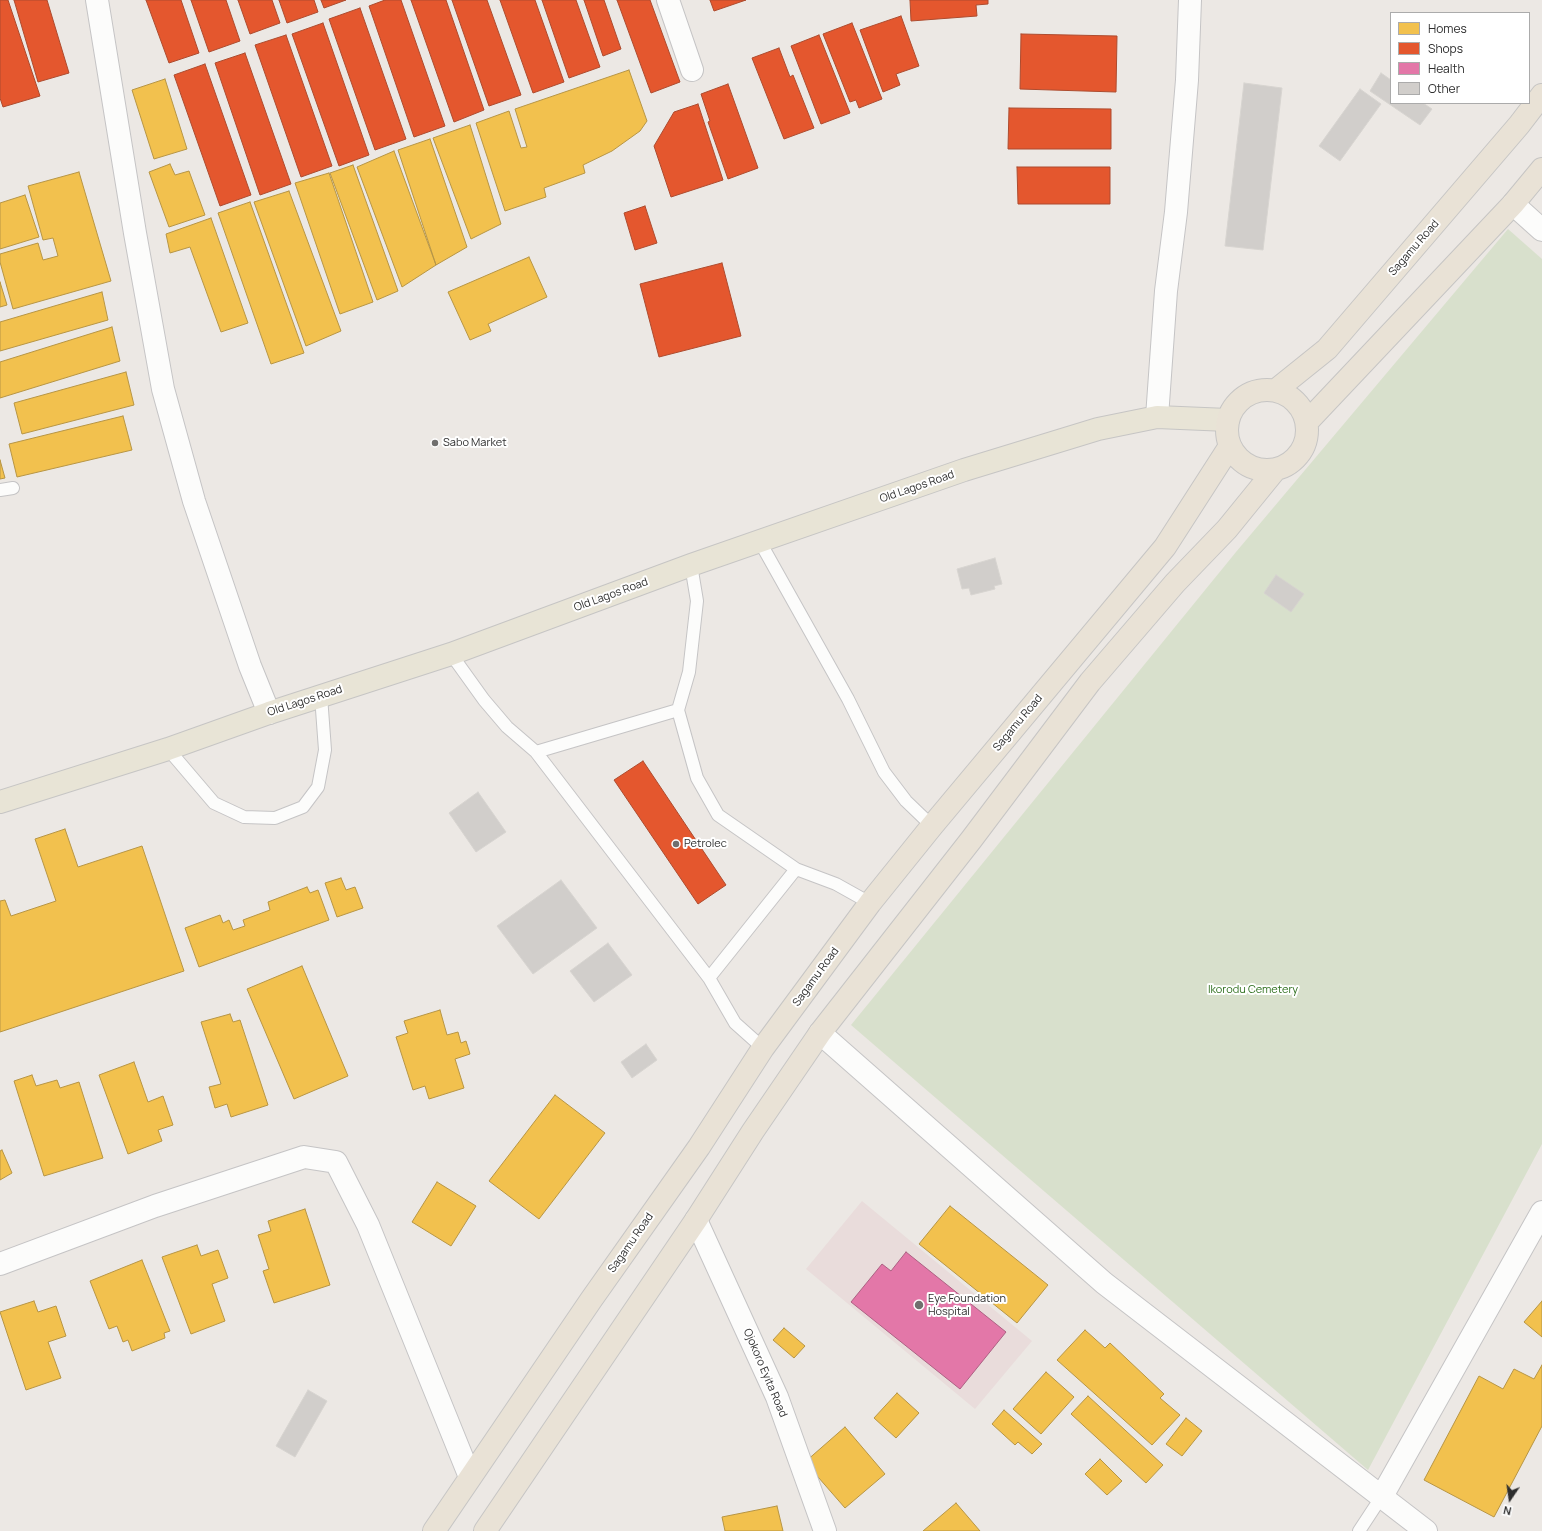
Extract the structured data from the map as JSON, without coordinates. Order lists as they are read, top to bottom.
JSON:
{
  "streets": {
    "highway": ["Sagamu Road"],
    "main road": ["Old Lagos Road"],
    "street": ["Ojokoro Eyita Road"]
  },
  "crossings": [
    ["Sagamu Road", "Old Lagos Road"]
  ],
  "parks": ["Ikorodu Cemetery"],
  "places": ["Sabo Market", "Petrolec", "Eye Foundation Hospital"],
  "legend": [
    "Homes",
    "Shops",
    "Health",
    "Other"
  ],
  "north": "bottom"
}
